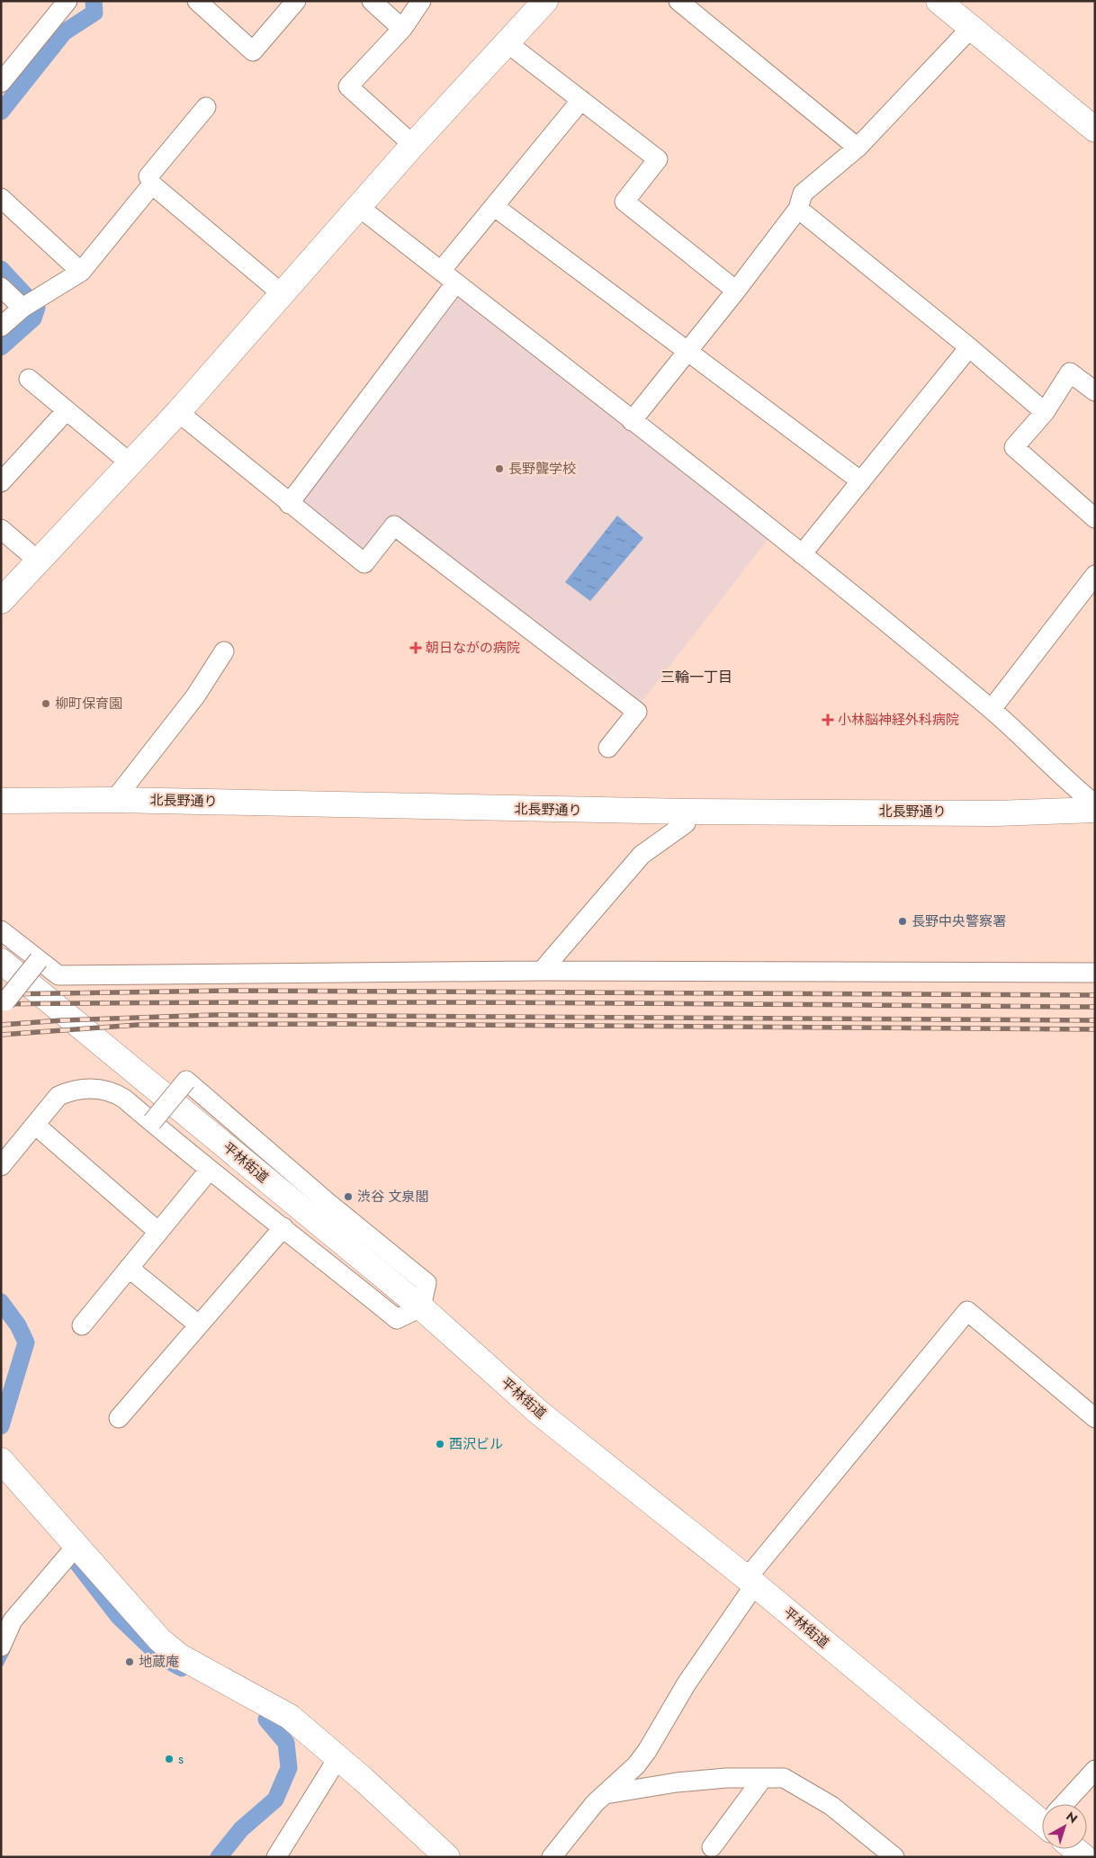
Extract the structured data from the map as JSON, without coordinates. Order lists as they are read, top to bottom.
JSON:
{
  "streets": {
    "main road": ["北長野通り", "平林街道"]
  },
  "districts": ["三輪一丁目"],
  "places": {
    "other": [
      "長野聾学校",
      "柳町保育園",
      "長野中央警察署",
      "渋谷 文泉閣",
      "西沢ビル",
      "地蔵庵",
      "s"
    ],
    "health": ["朝日ながの病院", "小林脳神経外科病院"]
  },
  "north": "top right"
}
